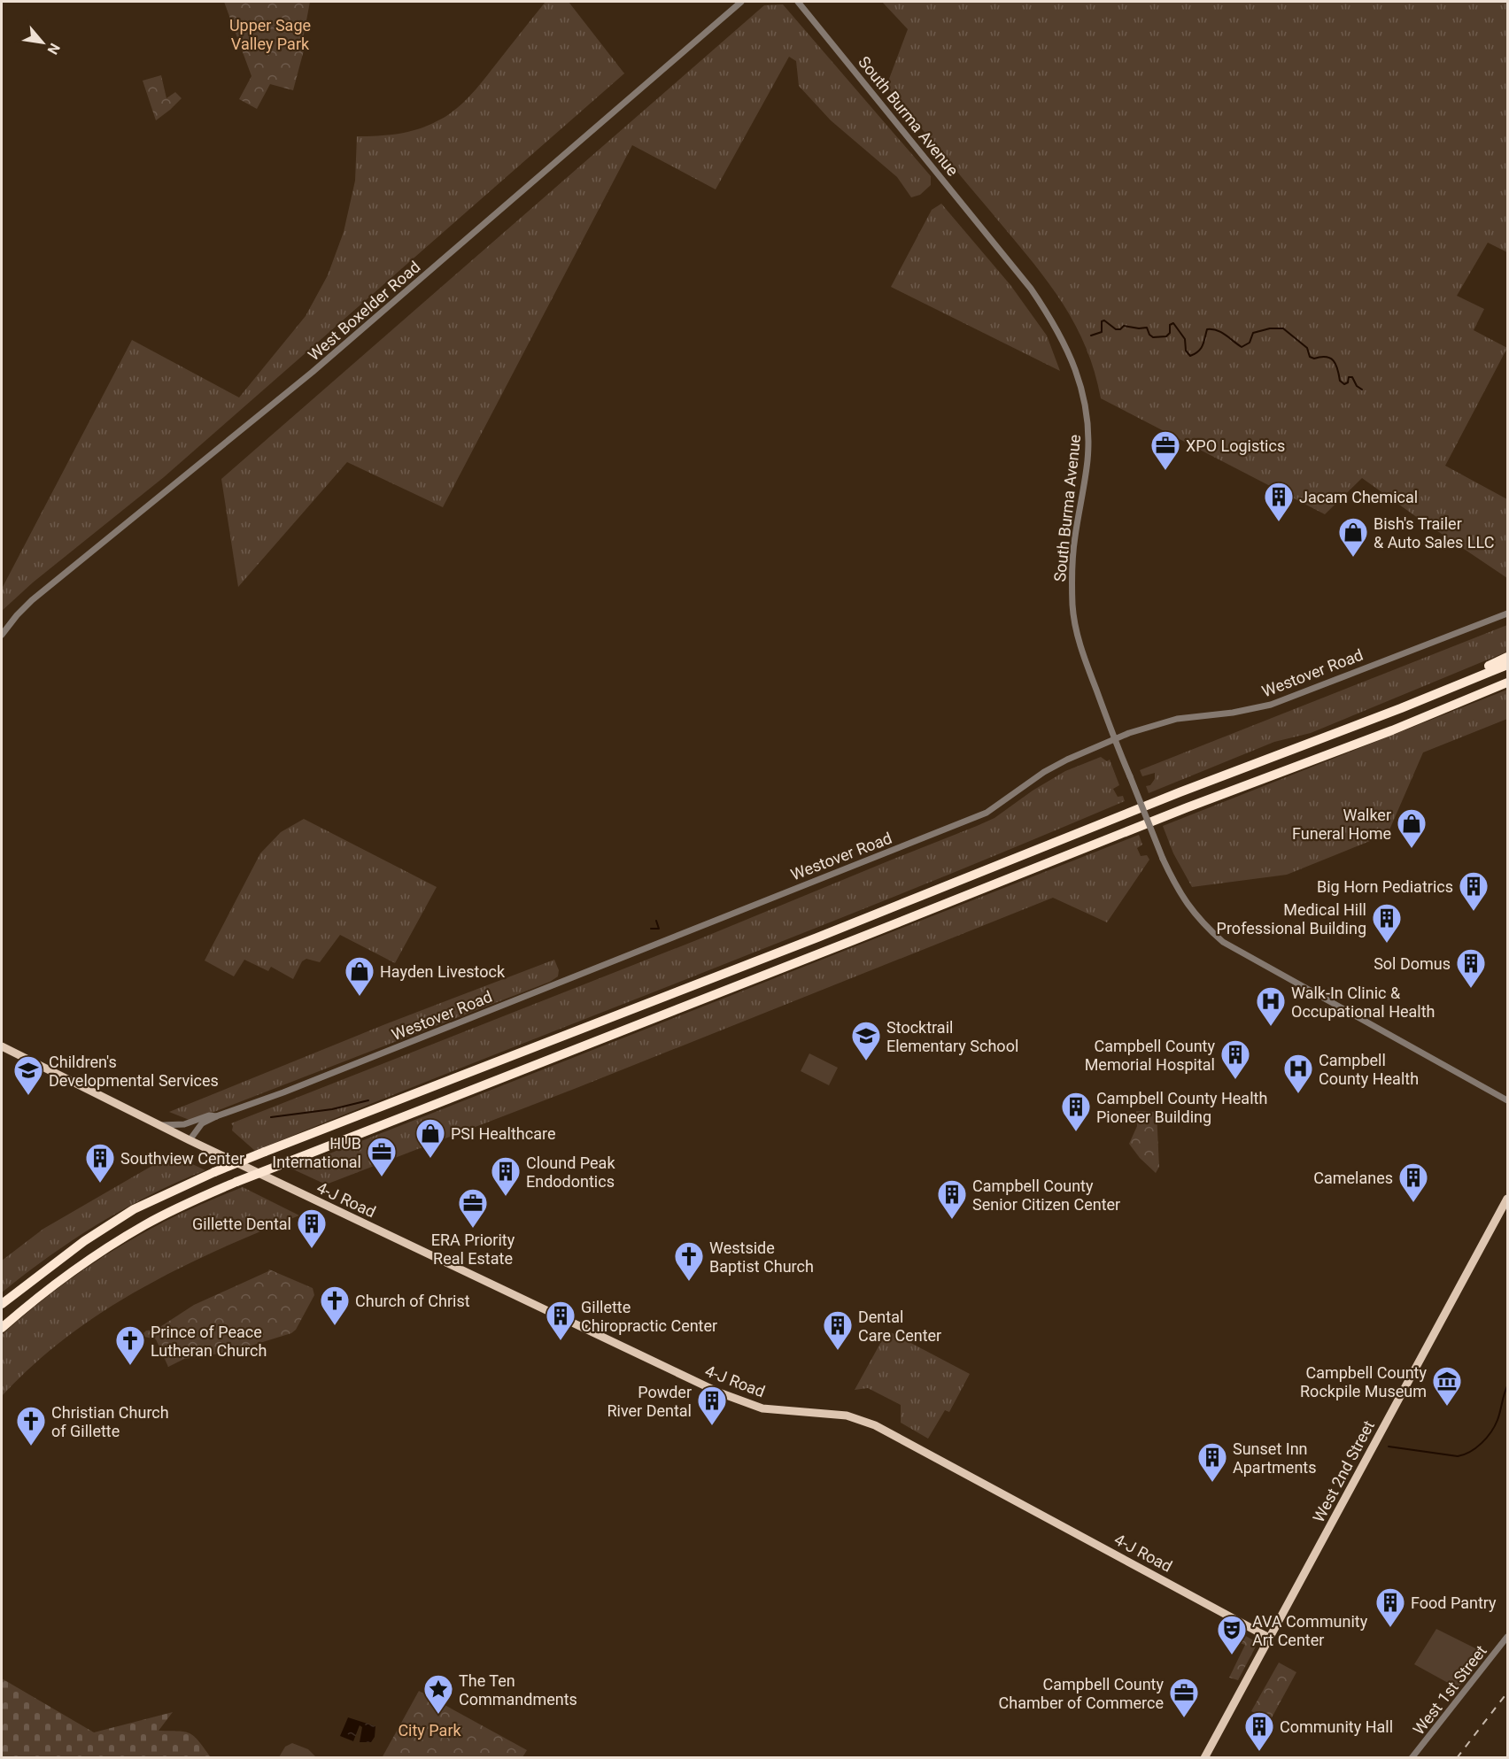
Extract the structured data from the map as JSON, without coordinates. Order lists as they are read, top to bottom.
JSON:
{
  "streets": {
    "main road": ["4-J Road", "West 2nd Street"],
    "street": [
      "South Burma Avenue",
      "West Boxelder Road",
      "Westover Road",
      "West 1st Street"
    ]
  },
  "crossings": [
    ["South Burma Avenue", "Westover Road"],
    ["Westover Road", "4-J Road"],
    ["4-J Road", "West 2nd Street"]
  ],
  "parks": ["Upper Sage Valley Park", "City Park"],
  "places": {
    "office": [
      "XPO Logistics",
      "HUB International",
      "ERA Priority Real Estate",
      "Campbell County Chamber of Commerce"
    ],
    "building": [
      "Jacam Chemical",
      "Big Horn Pediatrics",
      "Medical Hill Professional Building",
      "Sol Domus",
      "Campbell County Memorial Hospital",
      "Campbell County Health Pioneer Building",
      "Southview Center",
      "Clound Peak Endodontics",
      "Camelanes",
      "Campbell County Senior Citizen Center",
      "Gillette Dental",
      "Gillette Chiropractic Center",
      "Dental Care Center",
      "Powder River Dental",
      "Sunset Inn Apartments",
      "Food Pantry",
      "Community Hall"
    ],
    "shop": [
      "Bish's Trailer & Auto Sales LLC",
      "Walker Funeral Home",
      "Hayden Livestock",
      "PSI Healthcare"
    ],
    "hospital": ["Walk-In Clinic & Occupational Health", "Campbell County Health"],
    "school or university": ["Stocktrail Elementary School", "Children's Developmental Services"],
    "church": [
      "Westside Baptist Church",
      "Church of Christ",
      "Prince of Peace Lutheran Church",
      "Christian Church of Gillette"
    ],
    "museum": ["Campbell County Rockpile Museum"],
    "theatre": ["AVA Community Art Center"],
    "place": ["The Ten Commandments"]
  },
  "north": "bottom right"
}
